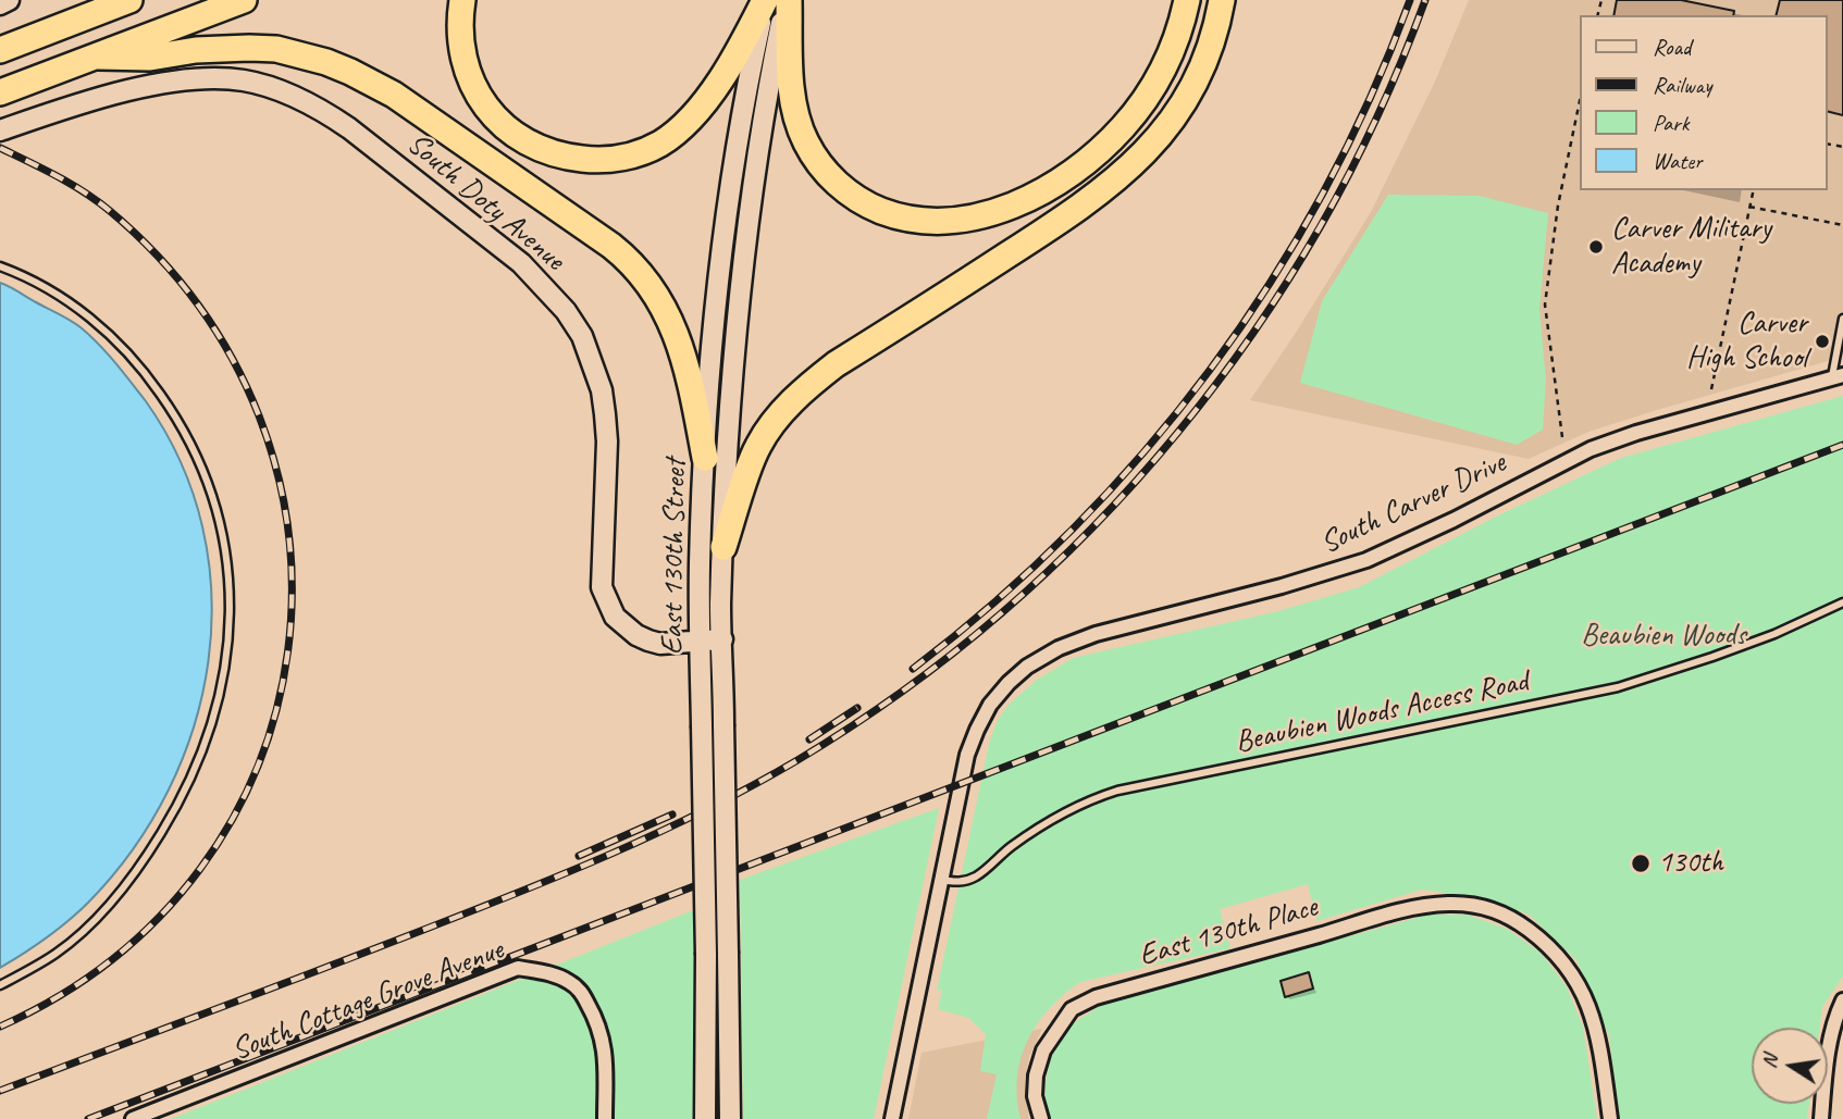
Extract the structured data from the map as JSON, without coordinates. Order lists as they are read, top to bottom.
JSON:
{
  "streets": {
    "main road": ["South Doty Avenue", "East 130th Street"],
    "street": ["South Carver Drive", "East 130th Place", "South Cottage Grove Avenue"],
    "lane": ["Beaubien Woods Access Road"]
  },
  "crossings": [
    ["South Doty Avenue", "East 130th Street"],
    ["South Carver Drive", "Beaubien Woods Access Road"]
  ],
  "parks": ["Beaubien Woods"],
  "places": ["Carver Military Academy", "Carver High School", "130th"],
  "legend": [
    "Road",
    "Railway",
    "Park",
    "Water"
  ],
  "north": "left"
}
